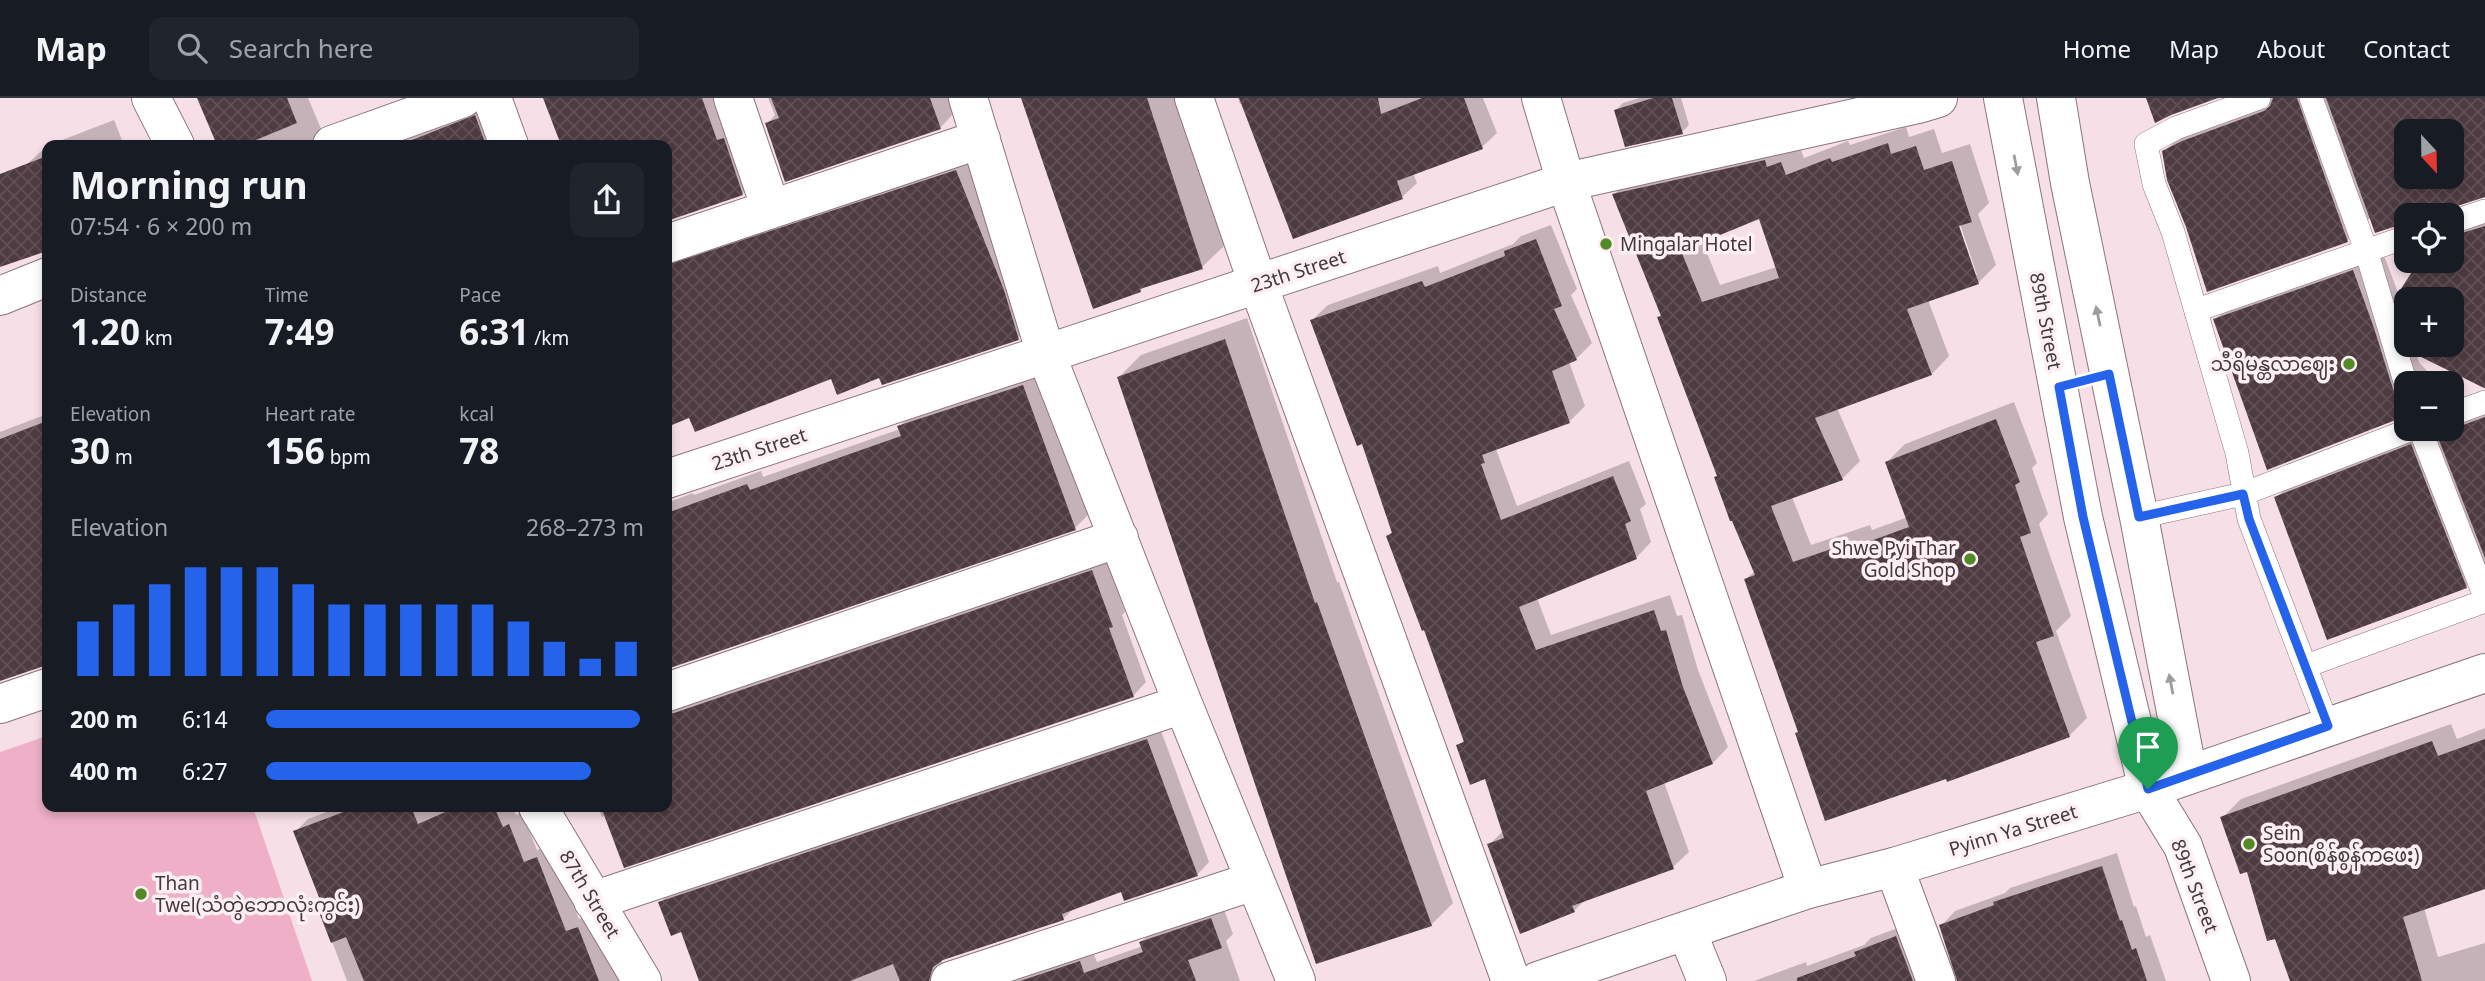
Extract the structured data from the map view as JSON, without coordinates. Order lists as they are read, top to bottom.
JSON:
{
  "streets": {
    "street": [
      "23th Street",
      "89th Street",
      "Pyinn Ya Street",
      "87th Street"
    ]
  },
  "crossings": [
    ["89th Street", "Pyinn Ya Street"]
  ],
  "places": [
    "Mingalar Hotel",
    "သီရိမန္တလာဈေး",
    "Shwe Pyi Thar Gold Shop",
    "Sein Soon(စိန်စွန်ကဖေး)",
    "Than Twel(သံတွဲဘောလုံးကွင်း)"
  ],
  "north": "bottom",
  "page": {
    "header": "Map",
    "search": "Search here",
    "nav": [
      "Home",
      "Map",
      "About",
      "Contact"
    ],
    "map_buttons": ["+", "−"],
    "heading": ["Morning run", "07:54 · 6 × 200 m"],
    "stats": [
      ["Distance", "1.20 km"],
      ["Time", "7:49"],
      ["Pace", "6:31 /km"],
      ["Elevation", "30 m"],
      ["Heart rate", "156 bpm"],
      ["kcal", "78"]
    ],
    "chart": ["Elevation", "268–273 m"],
    "list": [
      {
        "name": "200 m",
        "note": "6:14"
      },
      {
        "name": "400 m",
        "note": "6:27"
      }
    ]
  }
}
